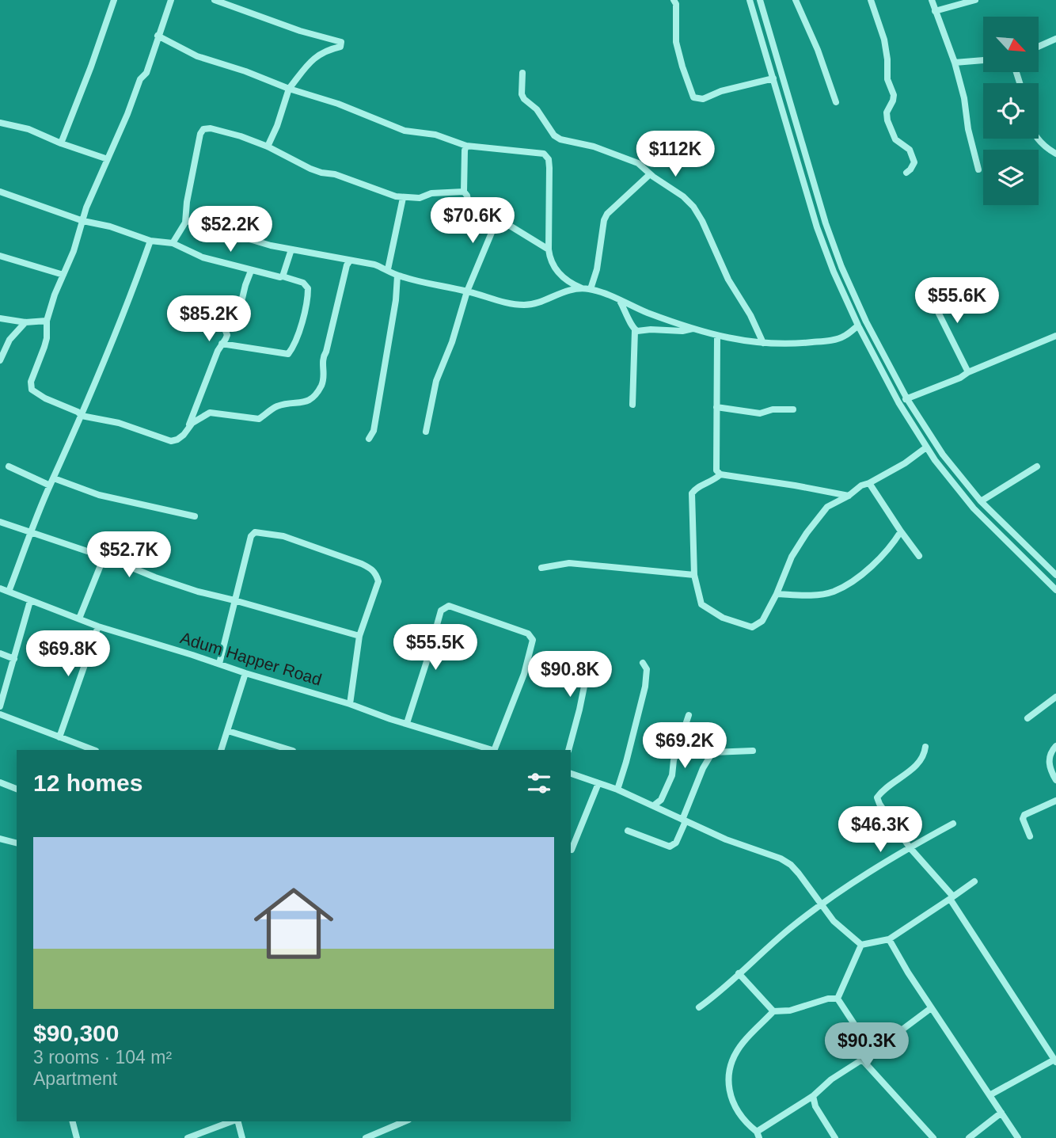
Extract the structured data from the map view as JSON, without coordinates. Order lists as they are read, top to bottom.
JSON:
{
  "streets": {
    "street": ["Adum Happer Road"]
  },
  "north": "bottom right",
  "page": {
    "price": [
      "$112K",
      "$70.6K",
      "$52.2K",
      "$55.6K",
      "$85.2K",
      "$52.7K",
      "$55.5K",
      "$69.8K",
      "$90.8K",
      "$69.2K",
      "$46.3K",
      "$90.3K"
    ],
    "heading": "12 homes",
    "list": [
      {
        "name": "$90,300",
        "note": "3 rooms · 104 m² · Apartment"
      }
    ]
  }
}
